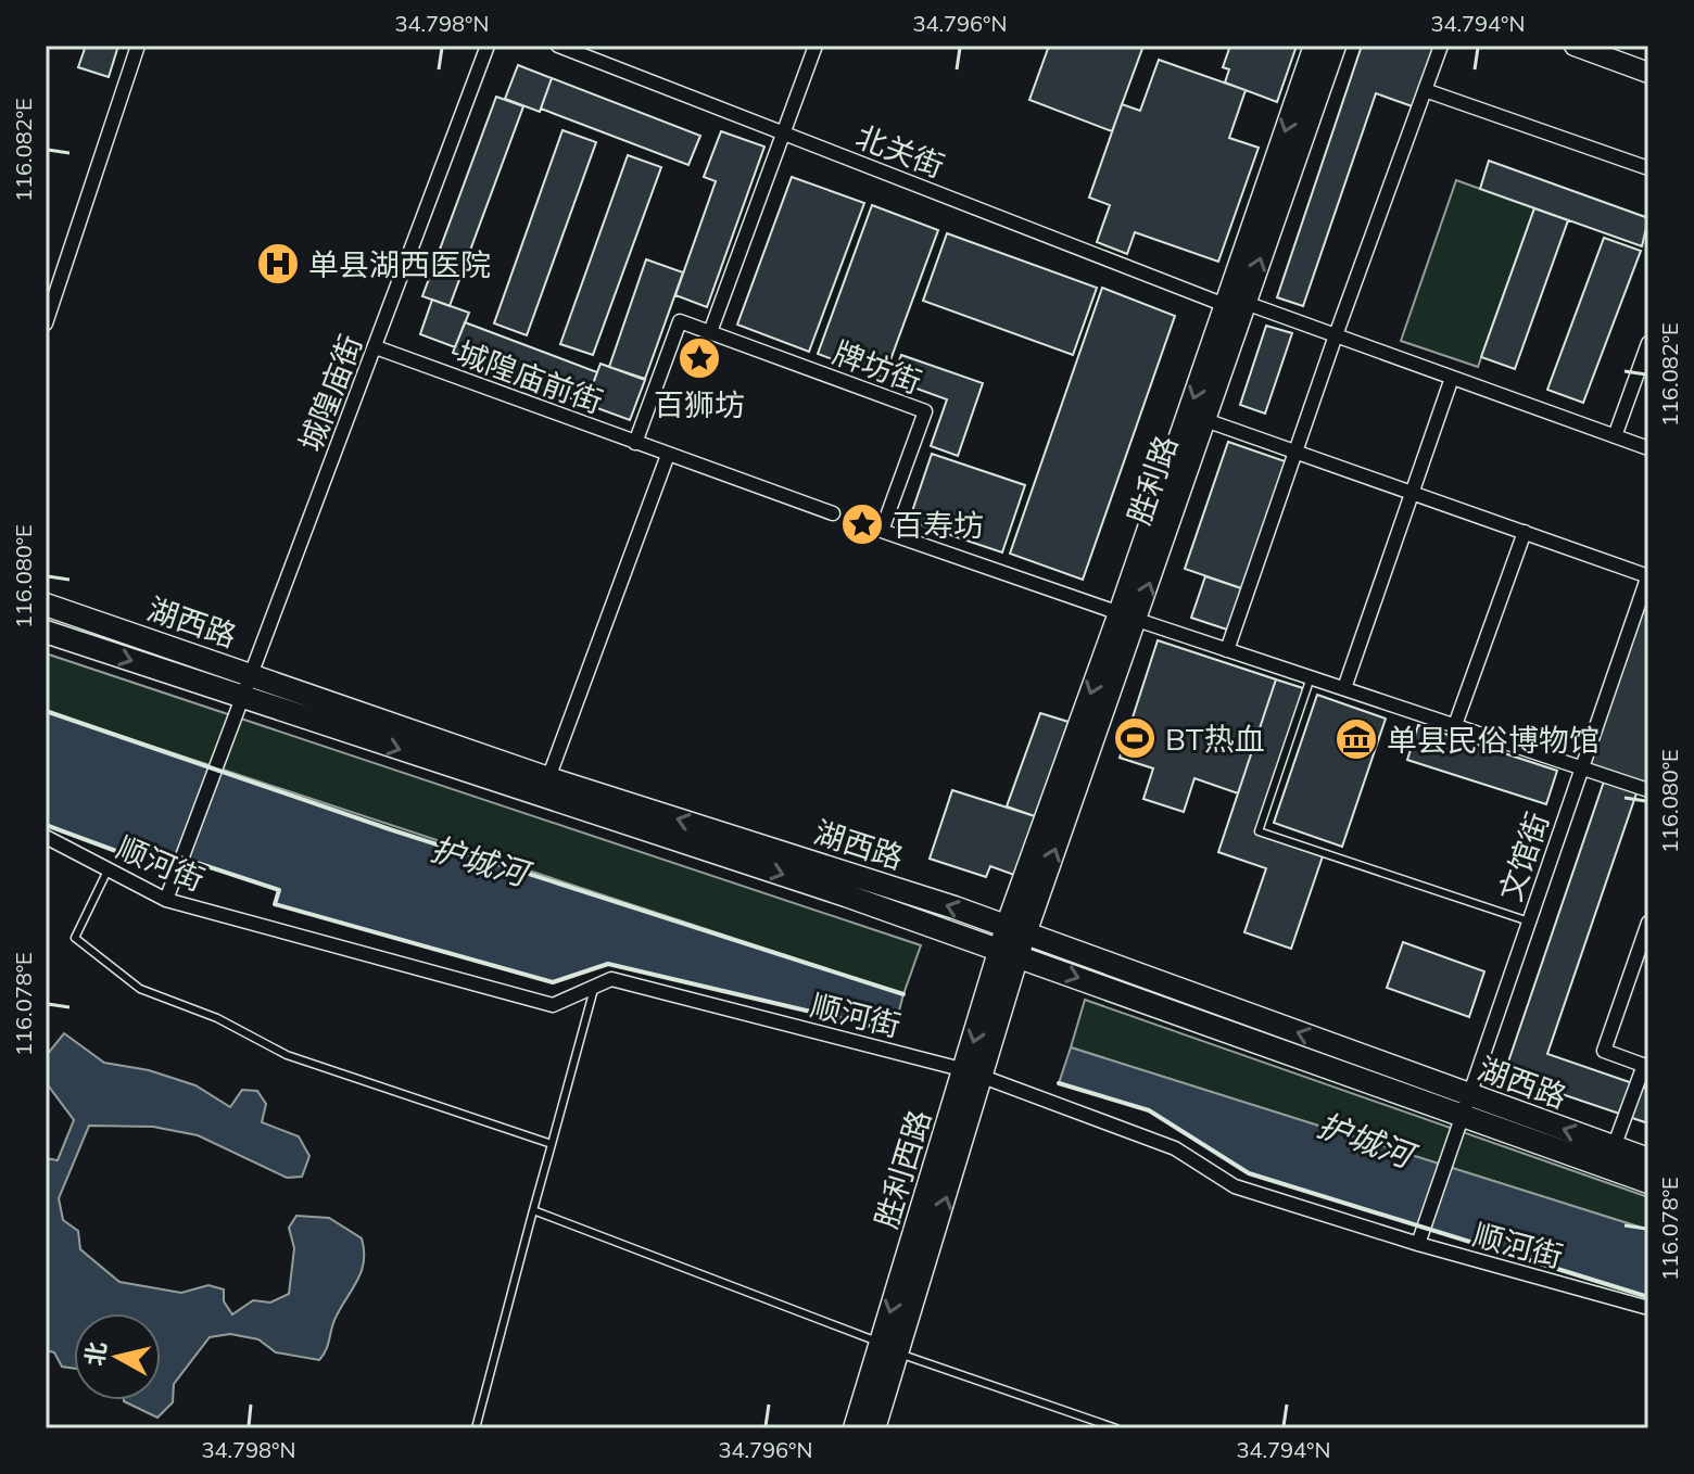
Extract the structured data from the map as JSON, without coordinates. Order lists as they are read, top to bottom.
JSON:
{
  "streets": {
    "main road": ["胜利路", "湖西路", "胜利西路"],
    "street": [
      "北关街",
      "牌坊街",
      "城隍庙前街",
      "城隍庙街",
      "文馆街",
      "顺河街"
    ]
  },
  "crossings": [
    ["北关街", "胜利路"],
    ["牌坊街", "城隍庙前街"],
    ["牌坊街", "胜利路"],
    ["城隍庙前街", "城隍庙街"],
    ["城隍庙街", "湖西路"],
    ["城隍庙街", "顺河街"],
    ["胜利路", "湖西路"],
    ["胜利路", "胜利西路"],
    ["湖西路", "文馆街"],
    ["湖西路", "胜利西路"],
    ["文馆街", "顺河街"],
    ["顺河街", "胜利西路"]
  ],
  "water": ["护城河"],
  "places": {
    "hospital": ["单县湖西医院"],
    "place": ["百狮坊", "百寿坊"],
    "sports": ["BT热血"],
    "museum": ["单县民俗博物馆"]
  },
  "north": "left",
  "coordinates": [
    "34.798°N",
    "34.796°N",
    "34.794°N",
    "116.082°E",
    "116.080°E",
    "116.078°E"
  ]
}
